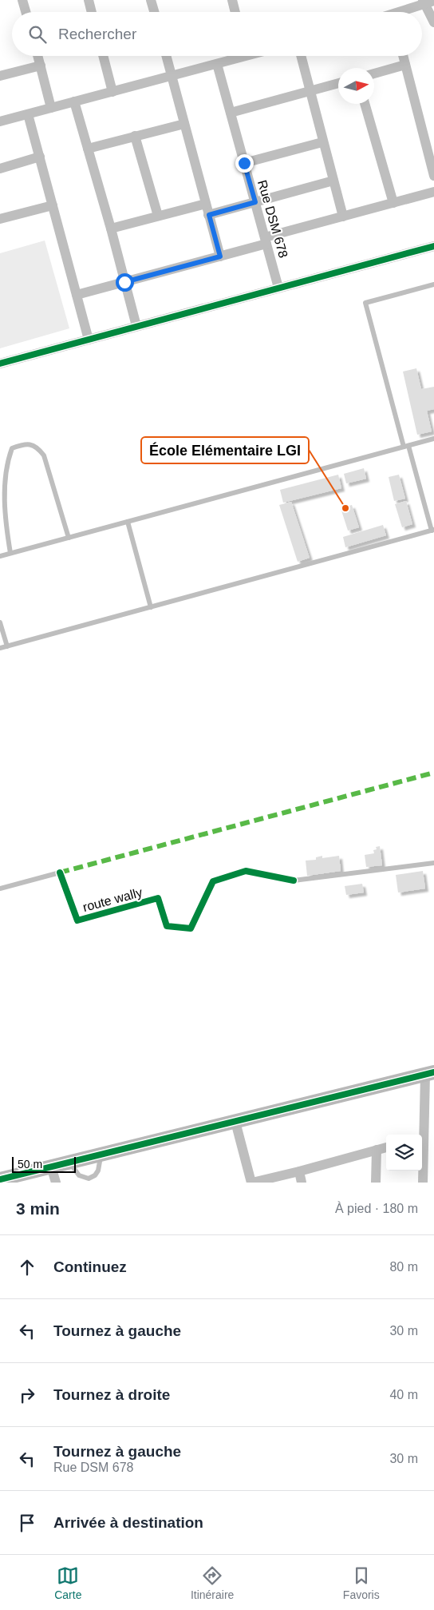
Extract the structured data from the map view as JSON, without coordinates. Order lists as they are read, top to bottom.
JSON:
{
  "streets": {
    "street": ["Rue DSM 678"],
    "cycle path": ["route wally"]
  },
  "places": ["École Elémentaire LGI"],
  "scale_bar": "50 m",
  "north": "right",
  "page": {
    "search": "Rechercher",
    "scale": "50 m",
    "heading": ["3 min", "À pied · 180 m"],
    "list": [
      ["Continuez", "80 m"],
      ["Tournez à gauche", "30 m"],
      ["Tournez à droite", "40 m"],
      ["Tournez à gauche", "Rue DSM 678", "30 m"],
      "Arrivée à destination"
    ],
    "nav": ["Carte", "Itinéraire", "Favoris"]
  }
}
